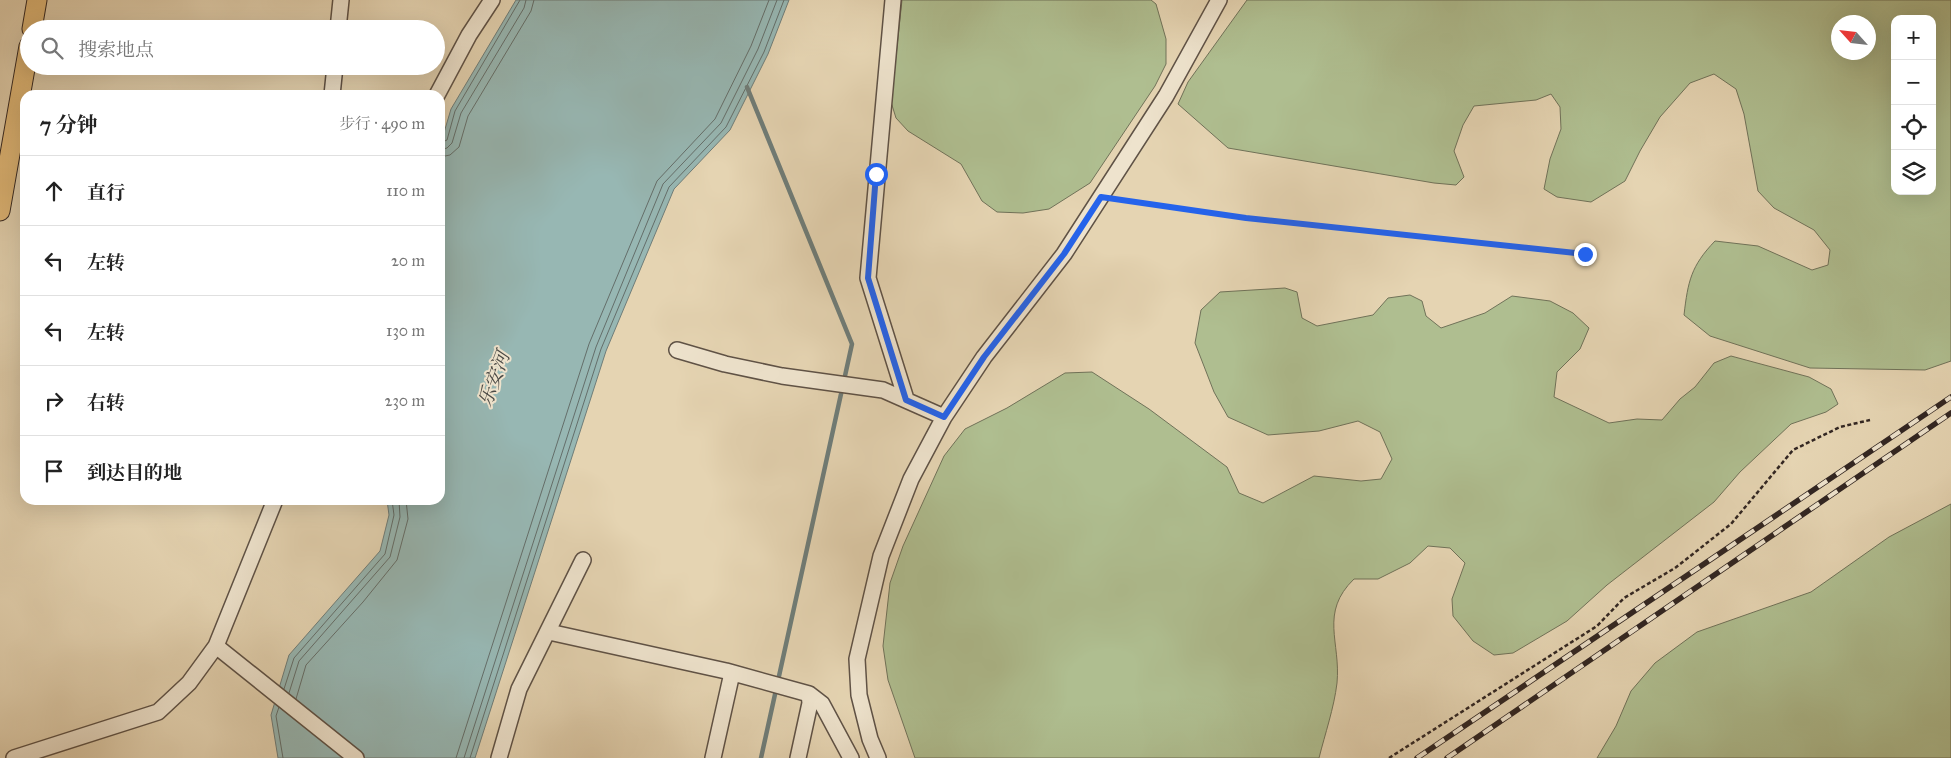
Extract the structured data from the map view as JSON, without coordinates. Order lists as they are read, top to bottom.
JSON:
{
  "water": ["乐安河"],
  "north": "top left",
  "page": {
    "map_buttons": ["+", "−"],
    "search": "搜索地点",
    "heading": ["7 分钟", "步行 · 490 m"],
    "list": [
      ["直行", "110 m"],
      ["左转", "20 m"],
      ["左转", "130 m"],
      ["右转", "230 m"],
      "到达目的地"
    ]
  }
}
